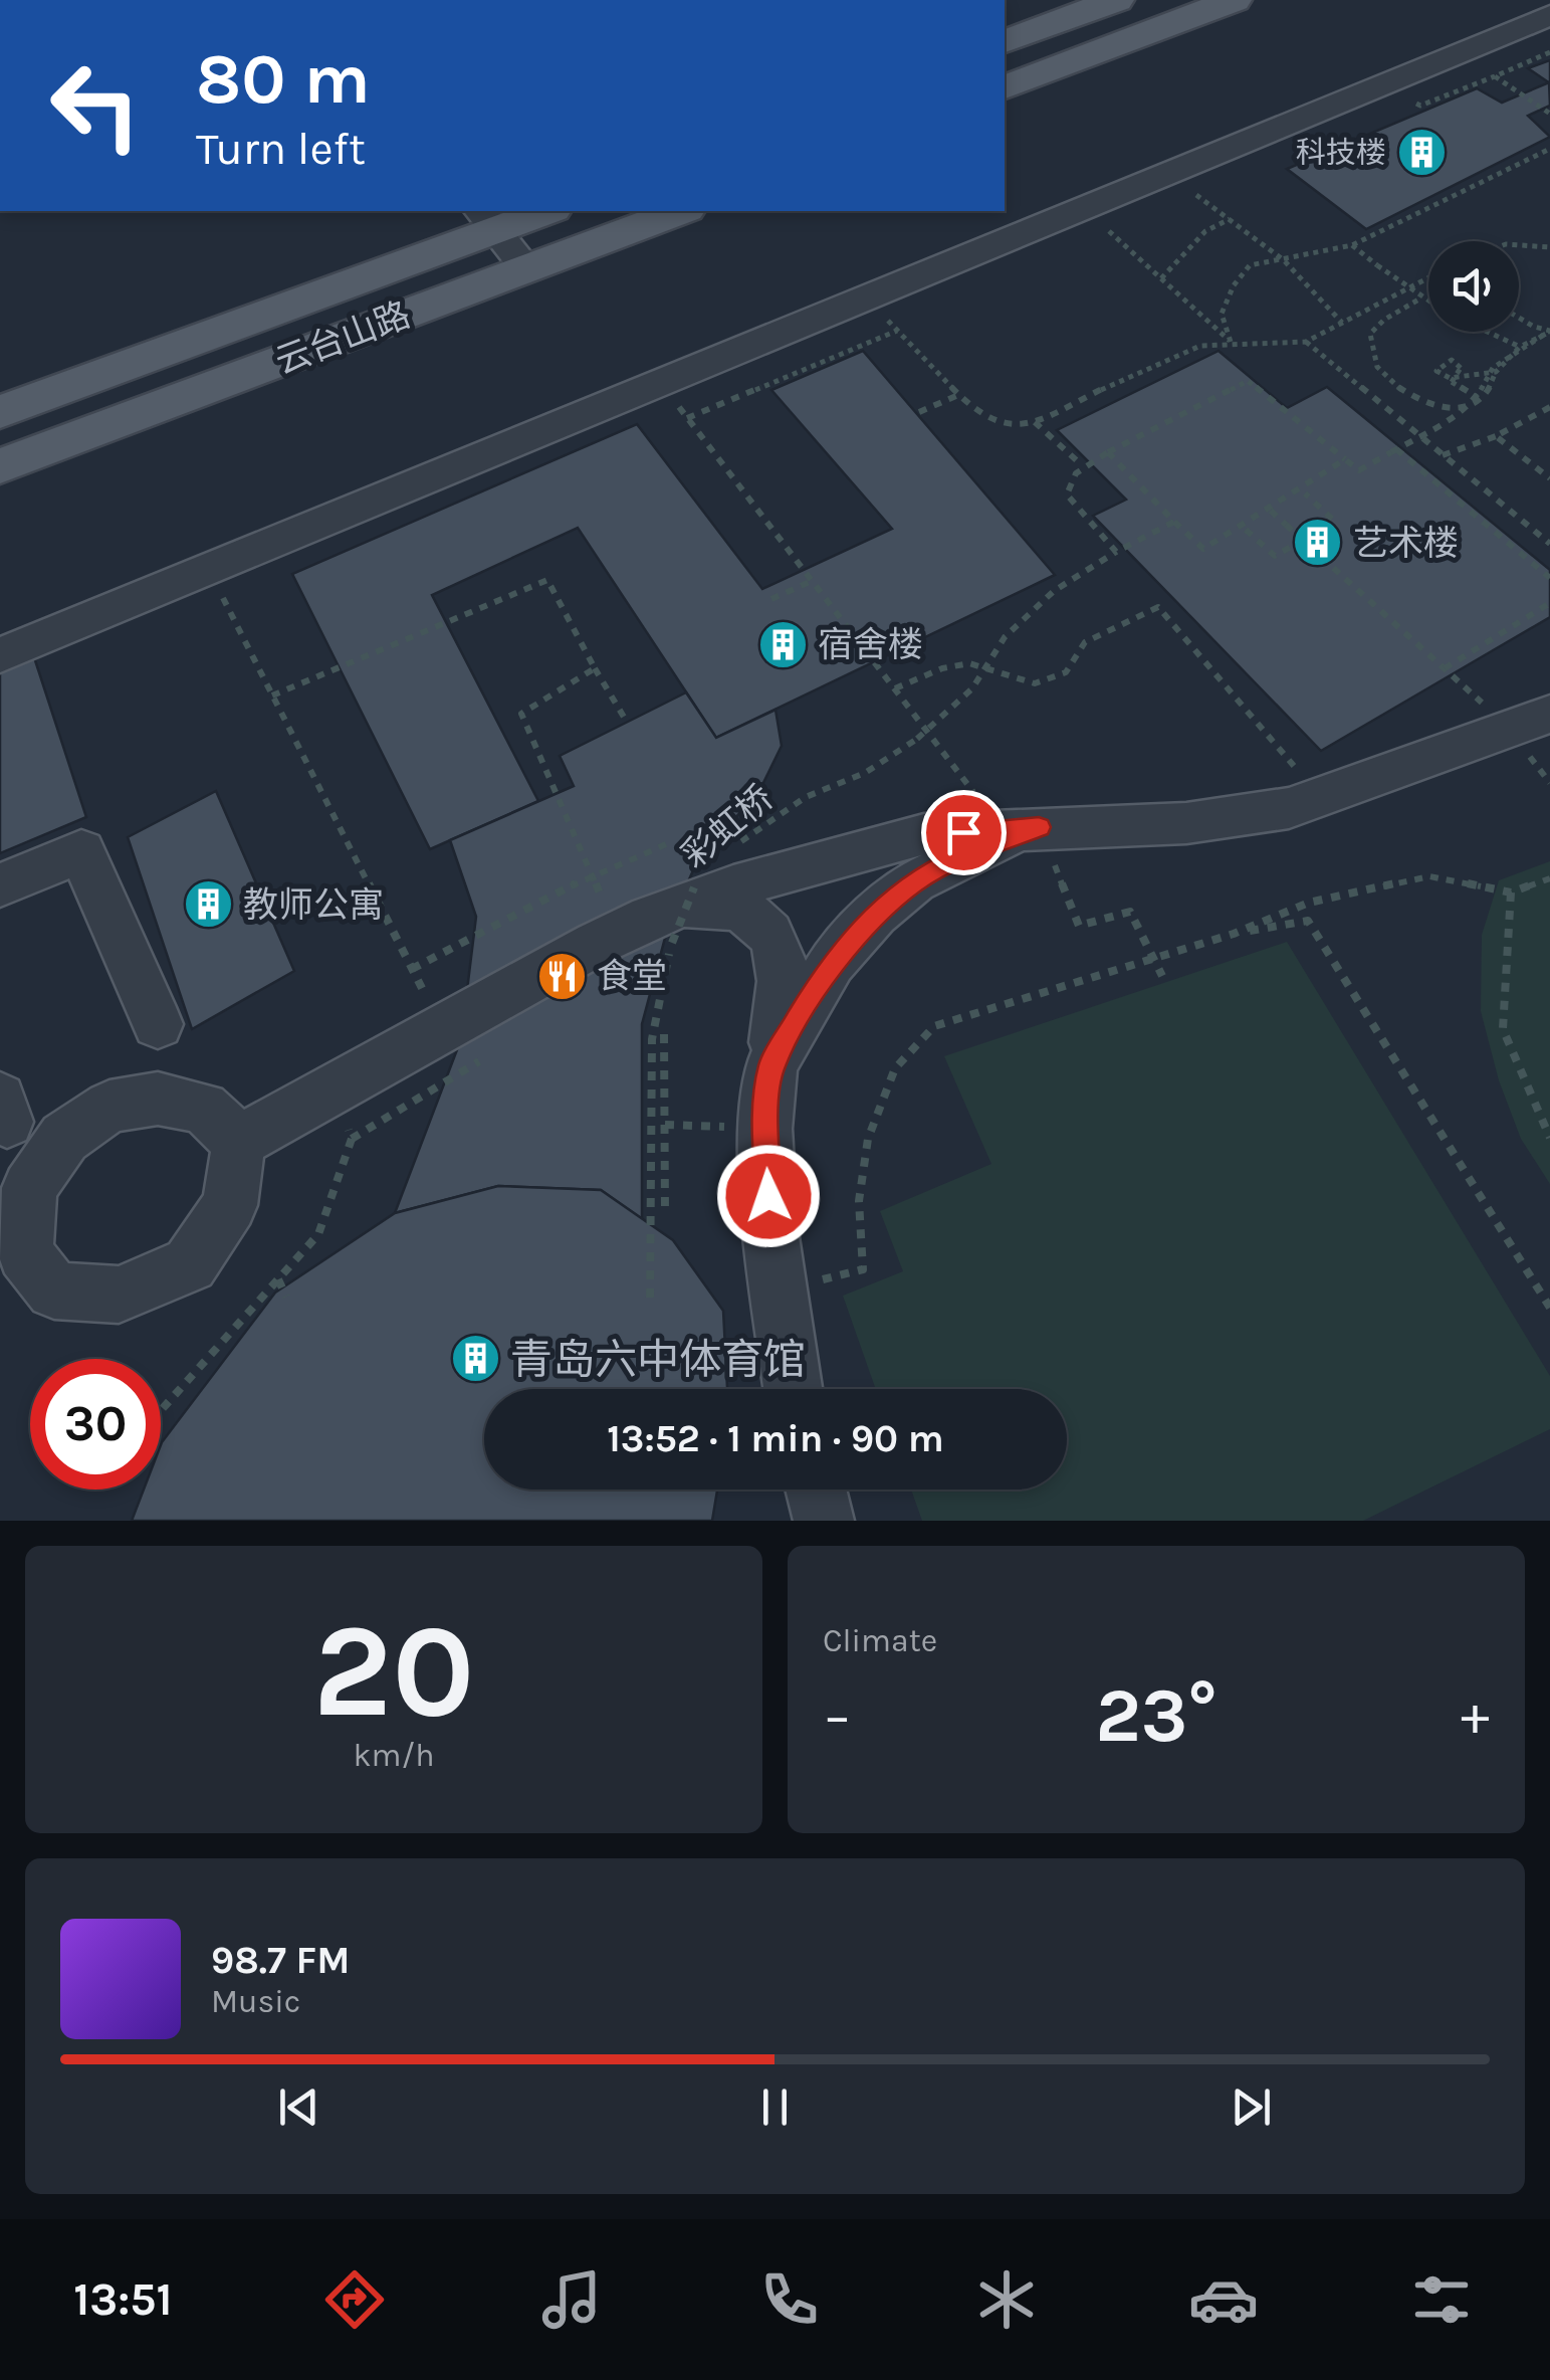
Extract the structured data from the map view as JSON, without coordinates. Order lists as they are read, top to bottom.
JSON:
{
  "streets": {
    "main road": ["云台山路"],
    "path": ["彩虹桥"]
  },
  "places": {
    "building": [
      "科技楼",
      "艺术楼",
      "宿舍楼",
      "教师公寓",
      "青岛六中体育馆"
    ],
    "restaurant": ["食堂"]
  },
  "page": {
    "turn": ["80 m", "Turn left"],
    "limit": "30",
    "trip": "13:52 · 1 min · 90 m",
    "tile": [
      ["20", "km/h"],
      "Climate"
    ],
    "heat": ["−", "23°", "+"],
    "song": ["98.7 FM", "Music"],
    "tabs": "13:51"
  }
}
